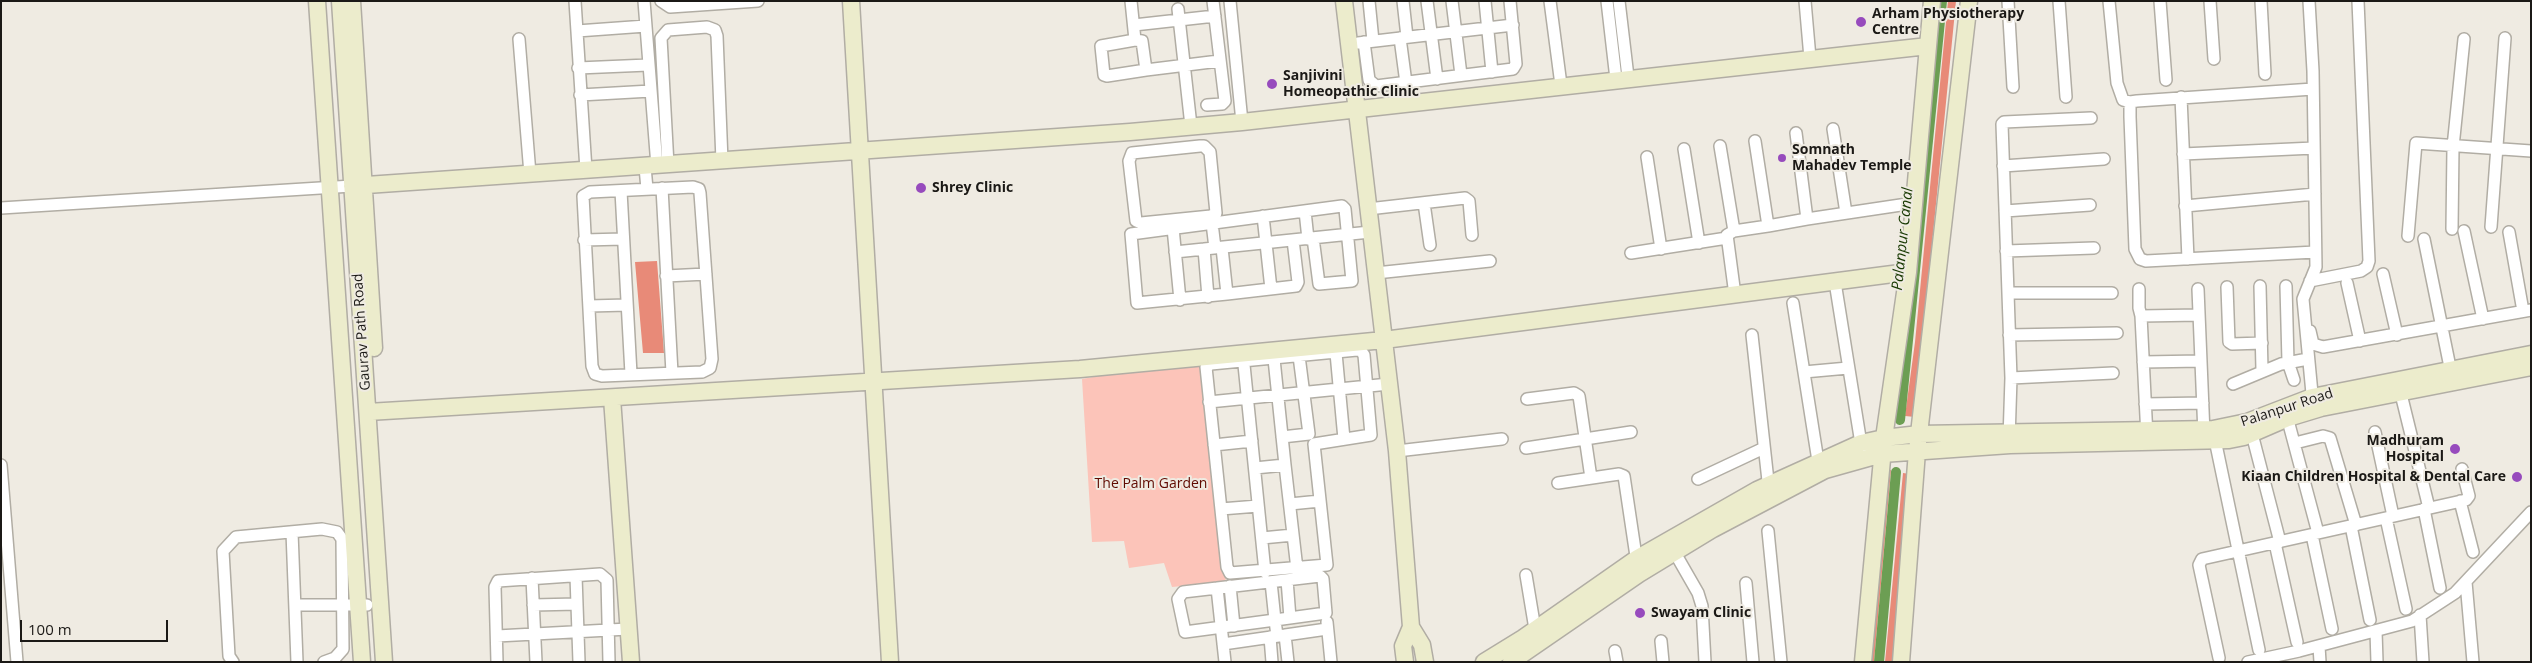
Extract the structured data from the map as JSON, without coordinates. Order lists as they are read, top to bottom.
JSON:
{
  "streets": {
    "street": ["Gaurav Path Road", "Palanpur Road"]
  },
  "water": ["Palanpur Canal"],
  "parks": ["The Palm Garden"],
  "places": [
    "Arham Physiotherapy Centre",
    "Sanjivini Homeopathic Clinic",
    "Somnath Mahadev Temple",
    "Shrey Clinic",
    "Madhuram Hospital",
    "Kiaan Children Hospital & Dental Care",
    "Swayam Clinic"
  ],
  "scale_bar": "100 m"
}
